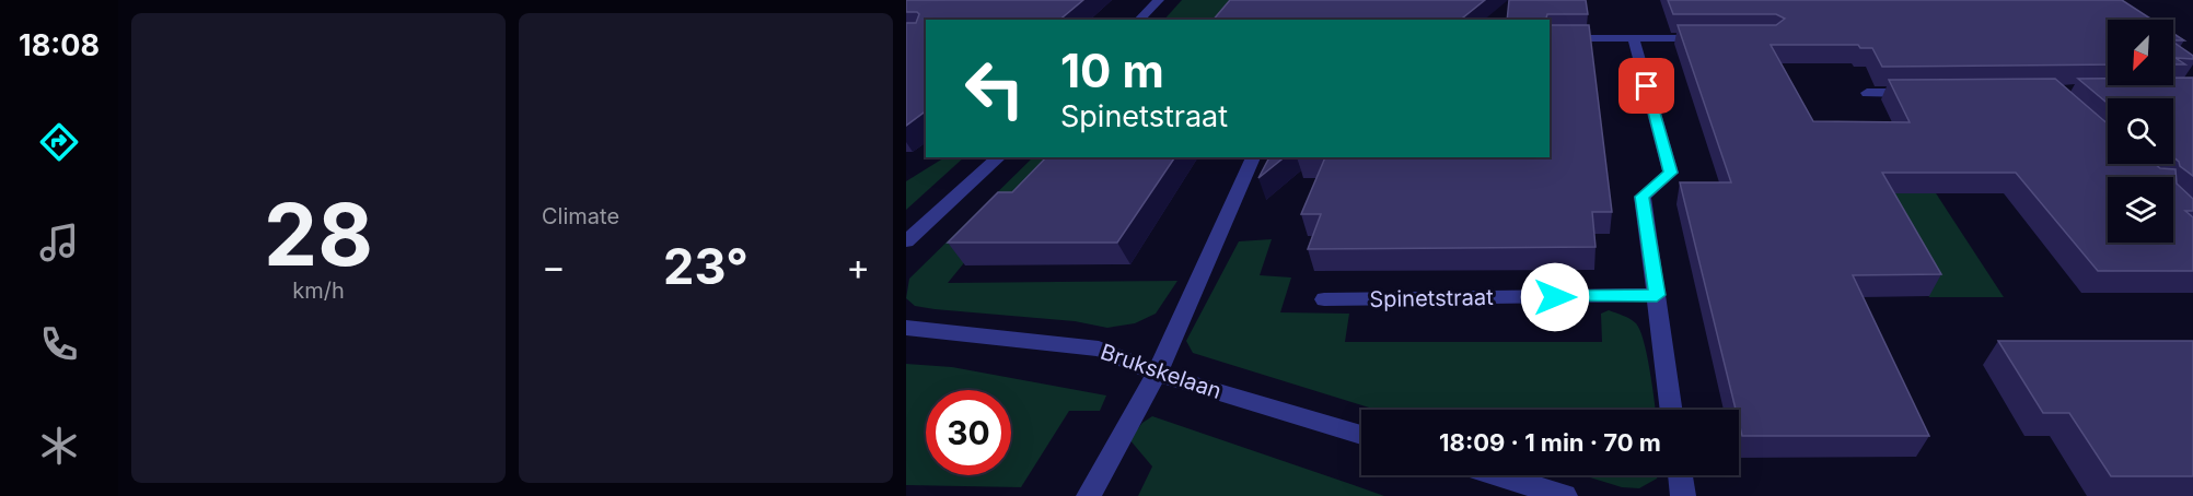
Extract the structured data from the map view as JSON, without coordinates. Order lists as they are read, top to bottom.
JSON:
{
  "streets": {
    "street": ["Spinetstraat", "Brukskelaan"]
  },
  "north": "bottom left",
  "page": {
    "tabs": "18:08",
    "tile": [
      ["28", "km/h"],
      "Climate"
    ],
    "turn": ["10 m", "Spinetstraat"],
    "heat": ["−", "23°", "+"],
    "limit": "30",
    "trip": "18:09 · 1 min · 70 m"
  }
}
